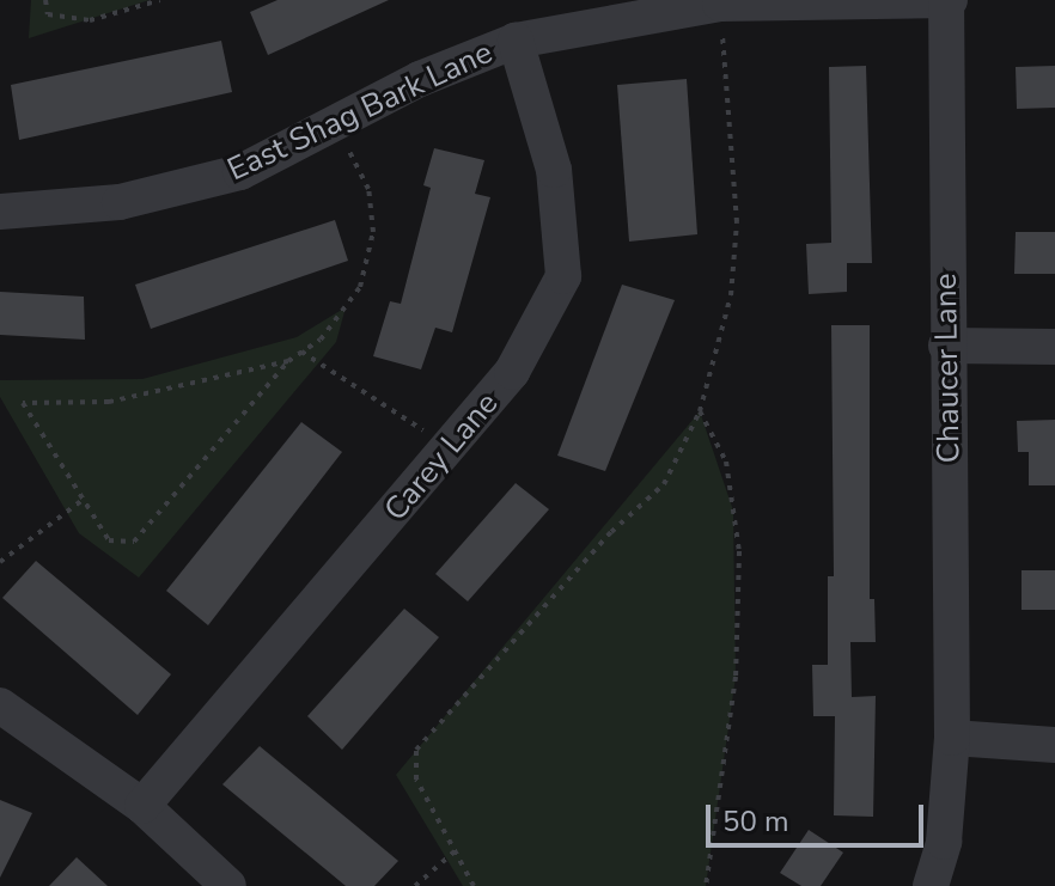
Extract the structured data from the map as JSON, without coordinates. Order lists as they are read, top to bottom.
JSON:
{
  "streets": {
    "street": ["East Shag Bark Lane", "Chaucer Lane", "Carey Lane"]
  },
  "crossings": [
    ["East Shag Bark Lane", "Chaucer Lane"],
    ["East Shag Bark Lane", "Carey Lane"]
  ],
  "scale_bar": "50 m"
}
